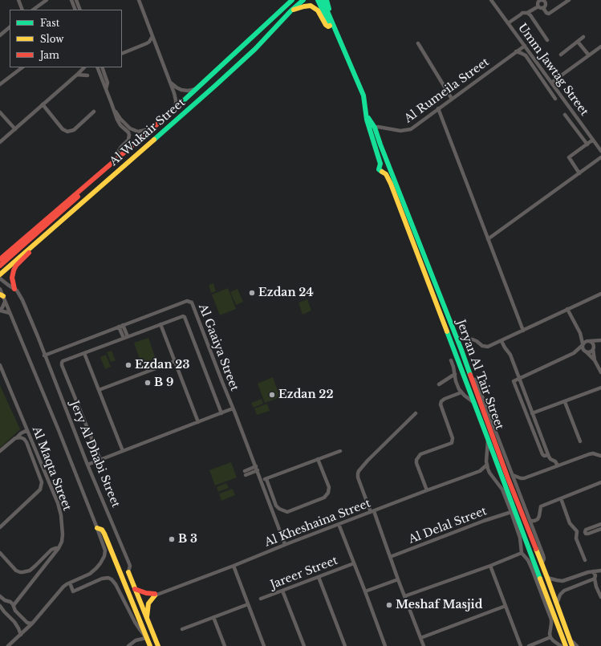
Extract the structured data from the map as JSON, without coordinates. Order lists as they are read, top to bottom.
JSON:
{
  "streets": {
    "street": [
      "Umm Jawtag Street",
      "Al Rumeila Street",
      "Al Wukair Street",
      "Al Gaaiya Street",
      "Jeryan Al Tair Street",
      "Jery Al Dhabi Street",
      "Al Maqta Street",
      "Al Kheshaina Street",
      "Al Delal Street",
      "Jareer Street"
    ]
  },
  "crossings": [
    ["Umm Jawtag Street", "Al Rumeila Street"],
    ["Al Rumeila Street", "Jeryan Al Tair Street"],
    ["Al Gaaiya Street", "Jery Al Dhabi Street"],
    ["Al Gaaiya Street", "Al Kheshaina Street"],
    ["Jeryan Al Tair Street", "Al Kheshaina Street"],
    ["Jeryan Al Tair Street", "Al Delal Street"]
  ],
  "places": [
    "Ezdan 24",
    "Ezdan 23",
    "B 9",
    "Ezdan 22",
    "B 3",
    "Meshaf Masjid"
  ],
  "legend": ["Fast", "Slow", "Jam"]
}
